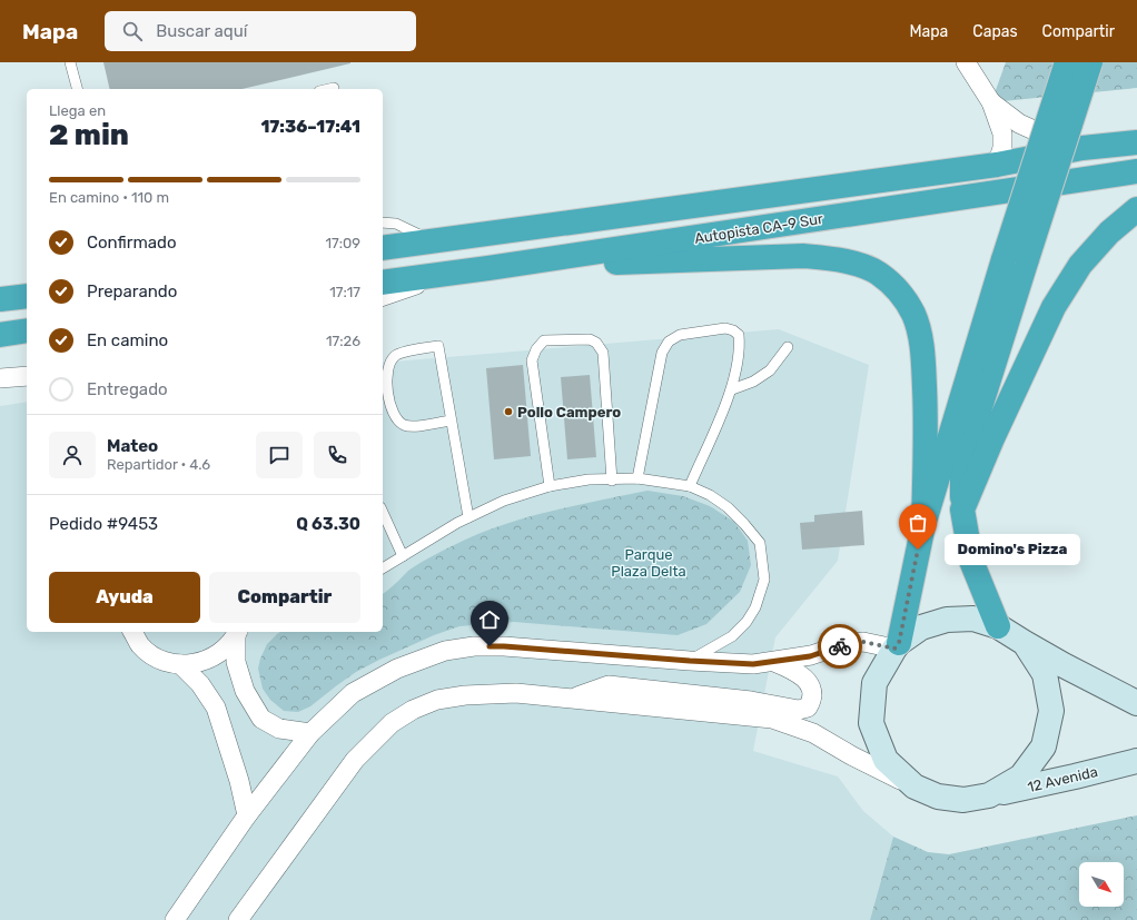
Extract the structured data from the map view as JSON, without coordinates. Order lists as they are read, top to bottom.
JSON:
{
  "streets": {
    "highway": ["Autopista CA-9 Sur"],
    "main road": ["12 Avenida"]
  },
  "parks": ["Parque Plaza Delta"],
  "places": ["Pollo Campero", "Domino's Pizza"],
  "north": "bottom right",
  "page": {
    "header": "Mapa",
    "search": "Buscar aquí",
    "nav": ["Mapa", "Capas", "Compartir"],
    "heading": ["2 min", "Llega en", "17:36–17:41"],
    "panel": [
      "Mateo",
      "Repartidor · 4.6",
      "Pedido #9453",
      "Q 63.30"
    ],
    "bar": "En camino · 110 m",
    "list": [
      ["Confirmado", "17:09"],
      ["Preparando", "17:17"],
      ["En camino", "17:26"],
      "Entregado"
    ],
    "bubble": "Domino's Pizza",
    "buttons": ["Ayuda", "Compartir"]
  }
}
